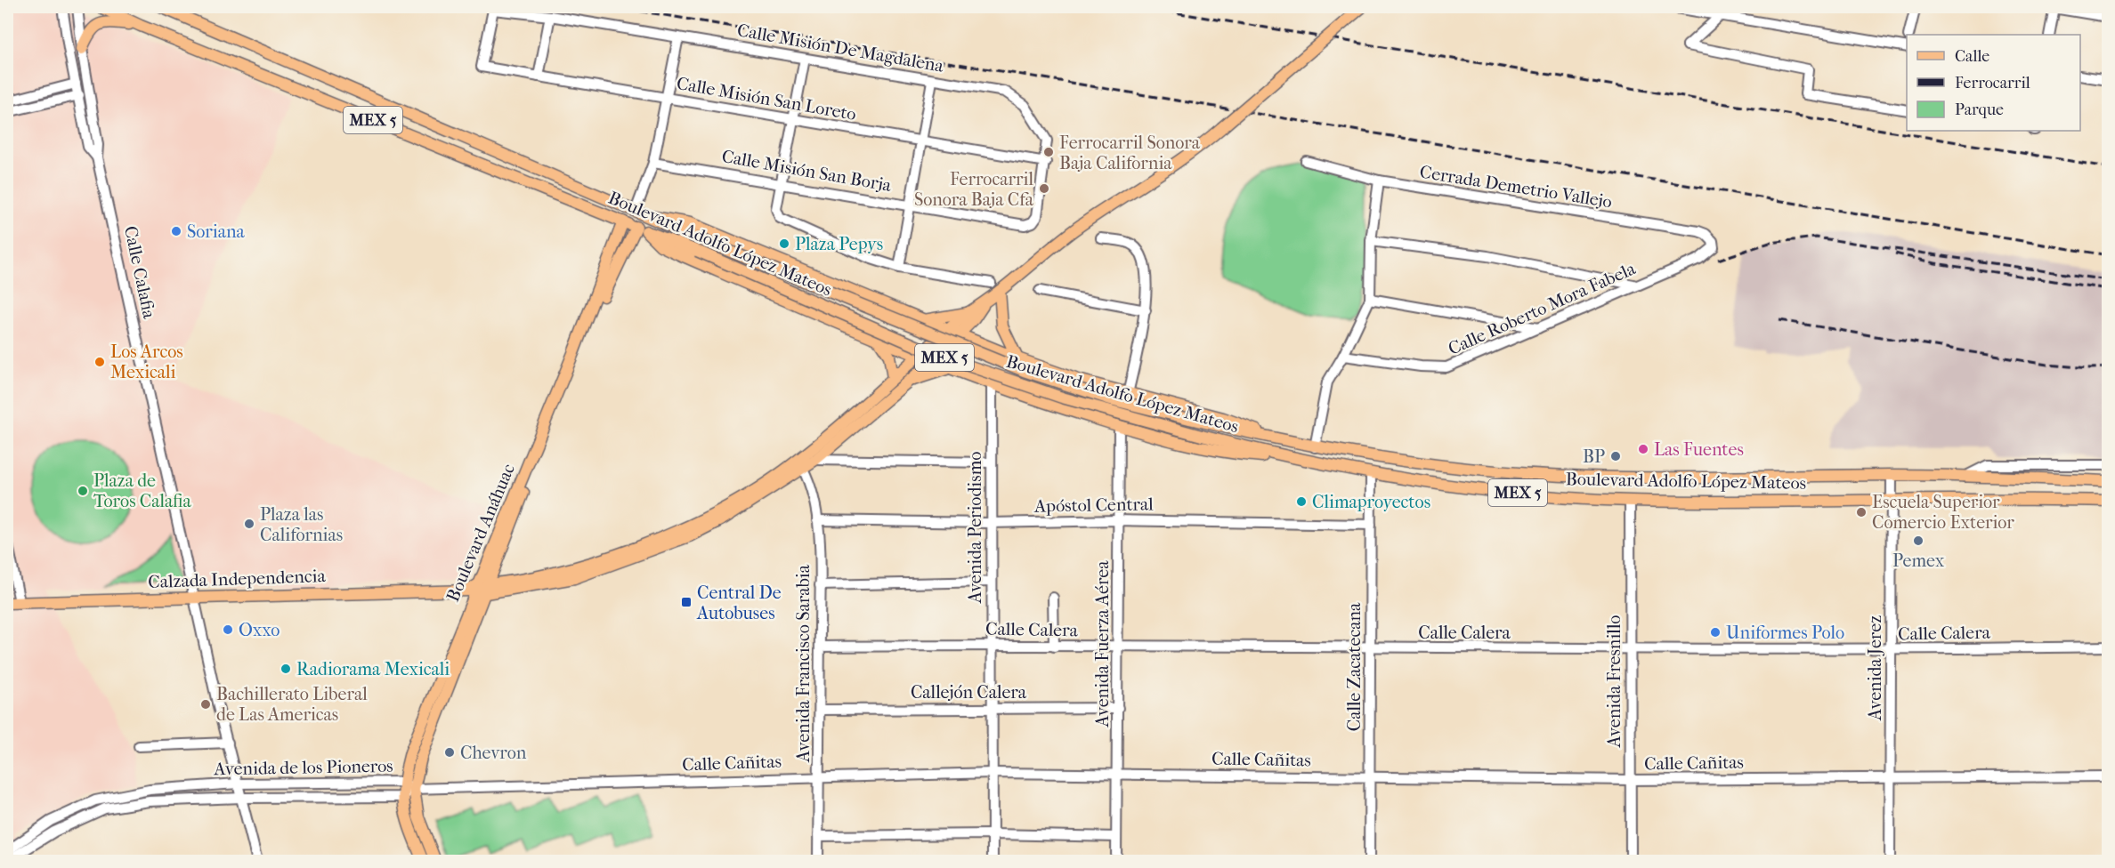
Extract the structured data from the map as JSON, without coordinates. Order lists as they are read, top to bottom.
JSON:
{
  "streets": {
    "main road": [
      "MEX 5",
      "Boulevard Adolfo López Mateos",
      "Boulevard Anáhuac",
      "Calzada Independencia"
    ],
    "street": [
      "Calle Misión De Magdalena",
      "Calle Misión San Loreto",
      "Calle Misión San Borja",
      "Cerrada Demetrio Vallejo",
      "Calle Calafia",
      "Calle Roberto Mora Fabela",
      "Apóstol Central",
      "Avenida Periodismo",
      "Calle Calera",
      "Avenida Fuerza Aérea",
      "Avenida Francisco Sarabia",
      "Calle Zacatecana",
      "Avenida Jerez",
      "Avenida Fresnillo",
      "Callejón Calera",
      "Calle Cañitas",
      "Avenida de los Pioneros"
    ]
  },
  "crossings": [
    ["Calle Misión De Magdalena", "Calle Misión San Loreto"],
    ["Calle Misión De Magdalena", "Calle Misión San Borja"],
    ["Cerrada Demetrio Vallejo", "Calle Roberto Mora Fabela"],
    ["Boulevard Adolfo López Mateos", "Boulevard Anáhuac"],
    ["Boulevard Adolfo López Mateos", "Calle Zacatecana"],
    ["Boulevard Adolfo López Mateos", "Avenida Jerez"],
    ["Boulevard Adolfo López Mateos", "Avenida Fresnillo"],
    ["Calle Calafia", "Calzada Independencia"],
    ["Calle Calafia", "Avenida de los Pioneros"],
    ["Apóstol Central", "Avenida Periodismo"],
    ["Apóstol Central", "Avenida Fuerza Aérea"],
    ["Apóstol Central", "Avenida Francisco Sarabia"],
    ["Apóstol Central", "Calle Zacatecana"],
    ["Avenida Periodismo", "Calle Calera"],
    ["Avenida Periodismo", "Callejón Calera"],
    ["Avenida Periodismo", "Calle Cañitas"],
    ["Boulevard Anáhuac", "Calzada Independencia"],
    ["Boulevard Anáhuac", "Calle Cañitas"],
    ["Boulevard Anáhuac", "Avenida de los Pioneros"],
    ["Calzada Independencia", "Avenida Francisco Sarabia"],
    ["Calle Calera", "Avenida Fuerza Aérea"],
    ["Calle Calera", "Avenida Francisco Sarabia"],
    ["Calle Calera", "Calle Zacatecana"],
    ["Calle Calera", "Avenida Jerez"],
    ["Calle Calera", "Avenida Fresnillo"],
    ["Avenida Fuerza Aérea", "Callejón Calera"],
    ["Avenida Fuerza Aérea", "Calle Cañitas"],
    ["Avenida Francisco Sarabia", "Callejón Calera"],
    ["Avenida Francisco Sarabia", "Calle Cañitas"],
    ["Calle Zacatecana", "Calle Cañitas"],
    ["Avenida Jerez", "Calle Cañitas"],
    ["Avenida Fresnillo", "Calle Cañitas"],
    ["Calle Cañitas", "Avenida de los Pioneros"]
  ],
  "places": {
    "other": [
      "Ferrocarril Sonora Baja California",
      "Ferrocarril Sonora Baja Cfa",
      "Soriana",
      "Plaza Pepys",
      "Los Arcos Mexicali",
      "Las Fuentes",
      "BP",
      "Plaza de Toros Calafia",
      "Climaproyectos",
      "Escuela Superior Comercio Exterior",
      "Plaza las Californias",
      "Pemex",
      "Oxxo",
      "Uniformes Polo",
      "Radiorama Mexicali",
      "Bachillerato Liberal de Las Americas",
      "Chevron"
    ],
    "transit": ["Central De Autobuses"]
  },
  "legend": ["Calle", "Ferrocarril", "Parque"]
}
